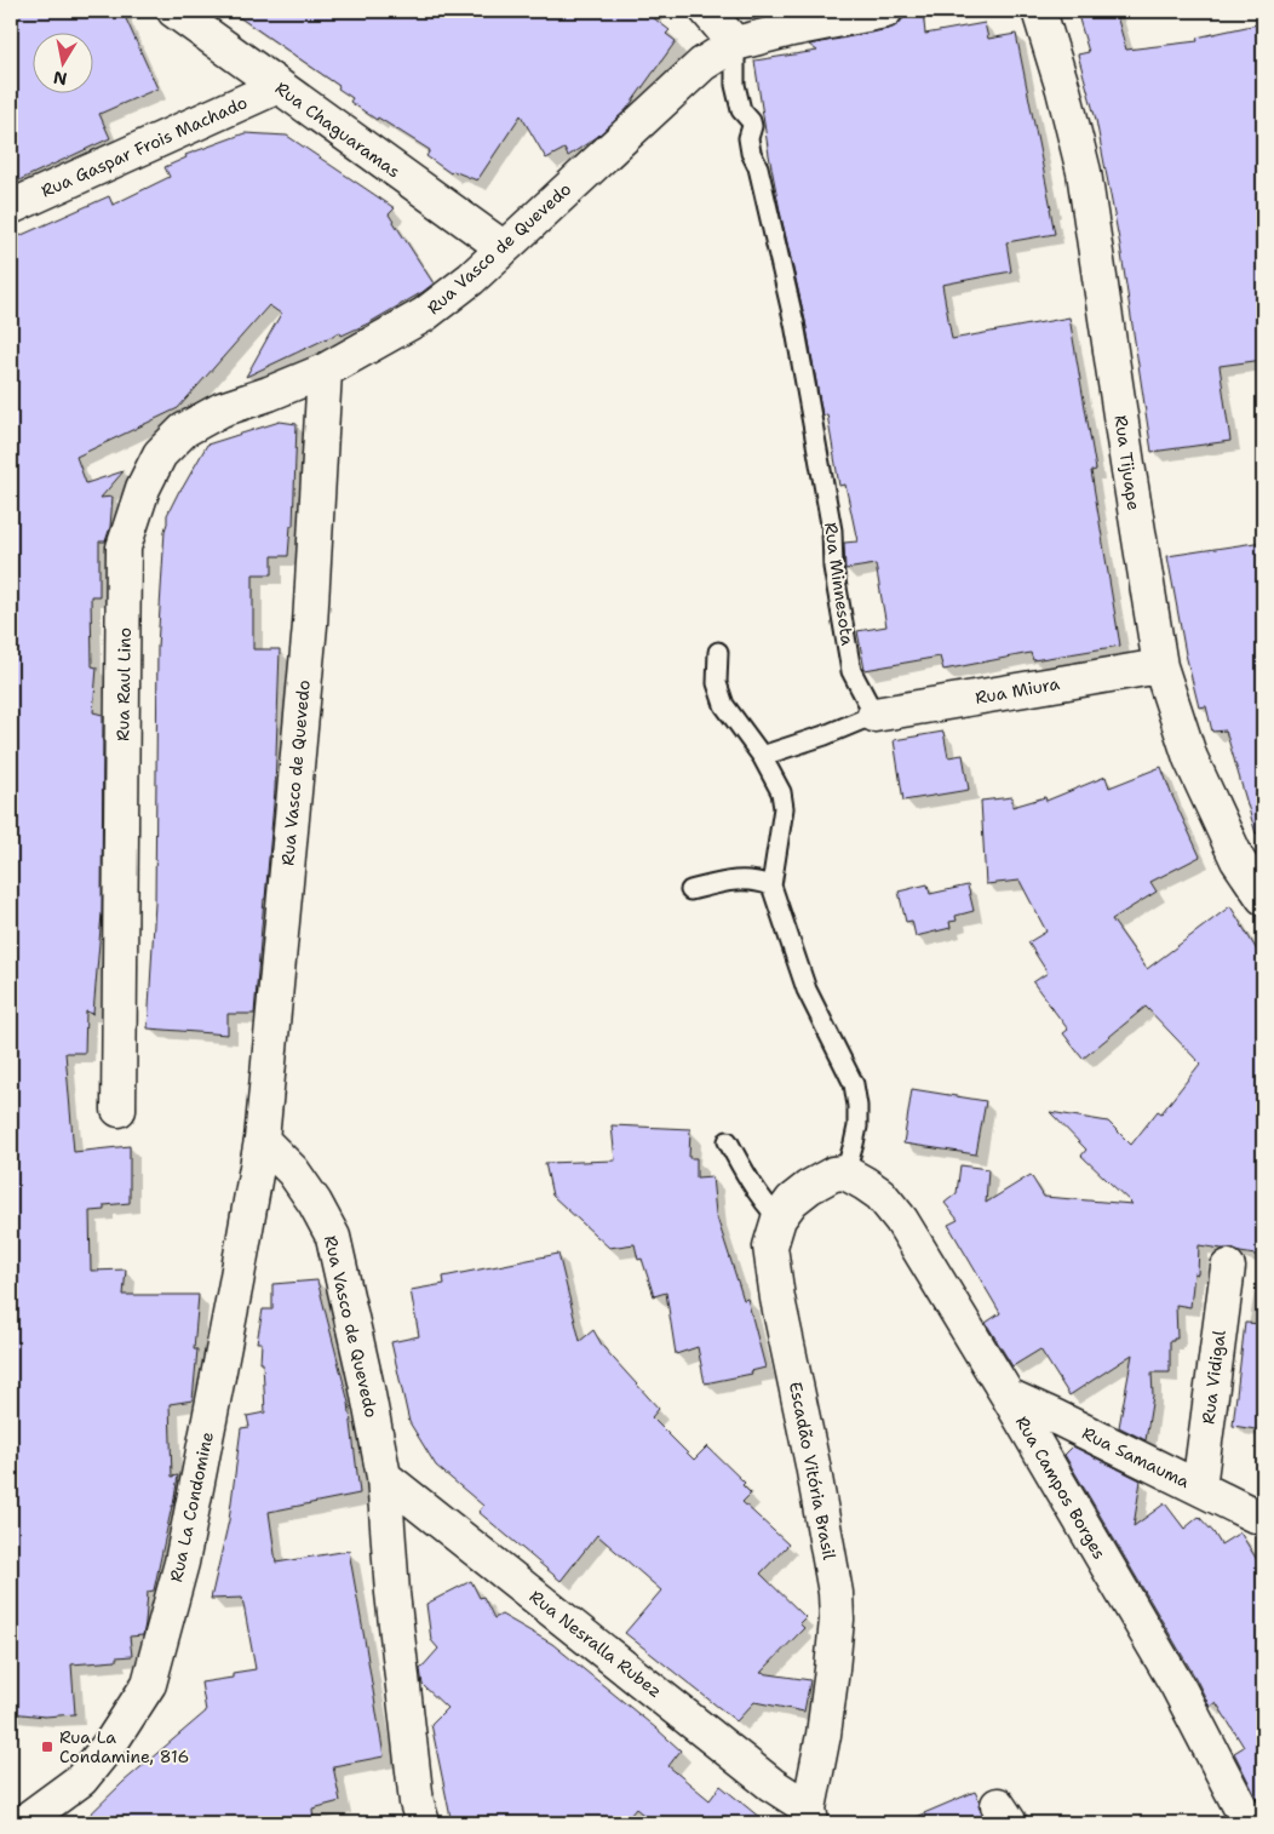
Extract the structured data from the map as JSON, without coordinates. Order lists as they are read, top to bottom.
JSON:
{
  "streets": {
    "street": [
      "Rua Chaguaramas",
      "Rua Gaspar Frois Machado",
      "Rua Vasco de Quevedo",
      "Rua Tijuape",
      "Rua Raul Lino",
      "Rua Miura",
      "Rua Vidigal",
      "Rua Samauma",
      "Escadão Vitória Brasil",
      "Rua Campos Borges",
      "Rua La Condomine",
      "Rua Nesralla Rubez"
    ],
    "lane": ["Rua Minnesota"]
  },
  "crossings": [
    ["Rua Chaguaramas", "Rua Gaspar Frois Machado"],
    ["Rua Chaguaramas", "Rua Vasco de Quevedo"],
    ["Rua Vasco de Quevedo", "Rua Minnesota"],
    ["Rua Vasco de Quevedo", "Rua Raul Lino"],
    ["Rua Vasco de Quevedo", "Rua La Condomine"],
    ["Rua Vasco de Quevedo", "Rua Nesralla Rubez"],
    ["Rua Tijuape", "Rua Miura"],
    ["Rua Minnesota", "Rua Miura"],
    ["Rua Vidigal", "Rua Samauma"],
    ["Rua Samauma", "Rua Campos Borges"],
    ["Escadão Vitória Brasil", "Rua Campos Borges"],
    ["Escadão Vitória Brasil", "Rua Nesralla Rubez"]
  ],
  "places": {
    "transit": ["Rua La Condamine, 816"]
  },
  "north": "bottom"
}
